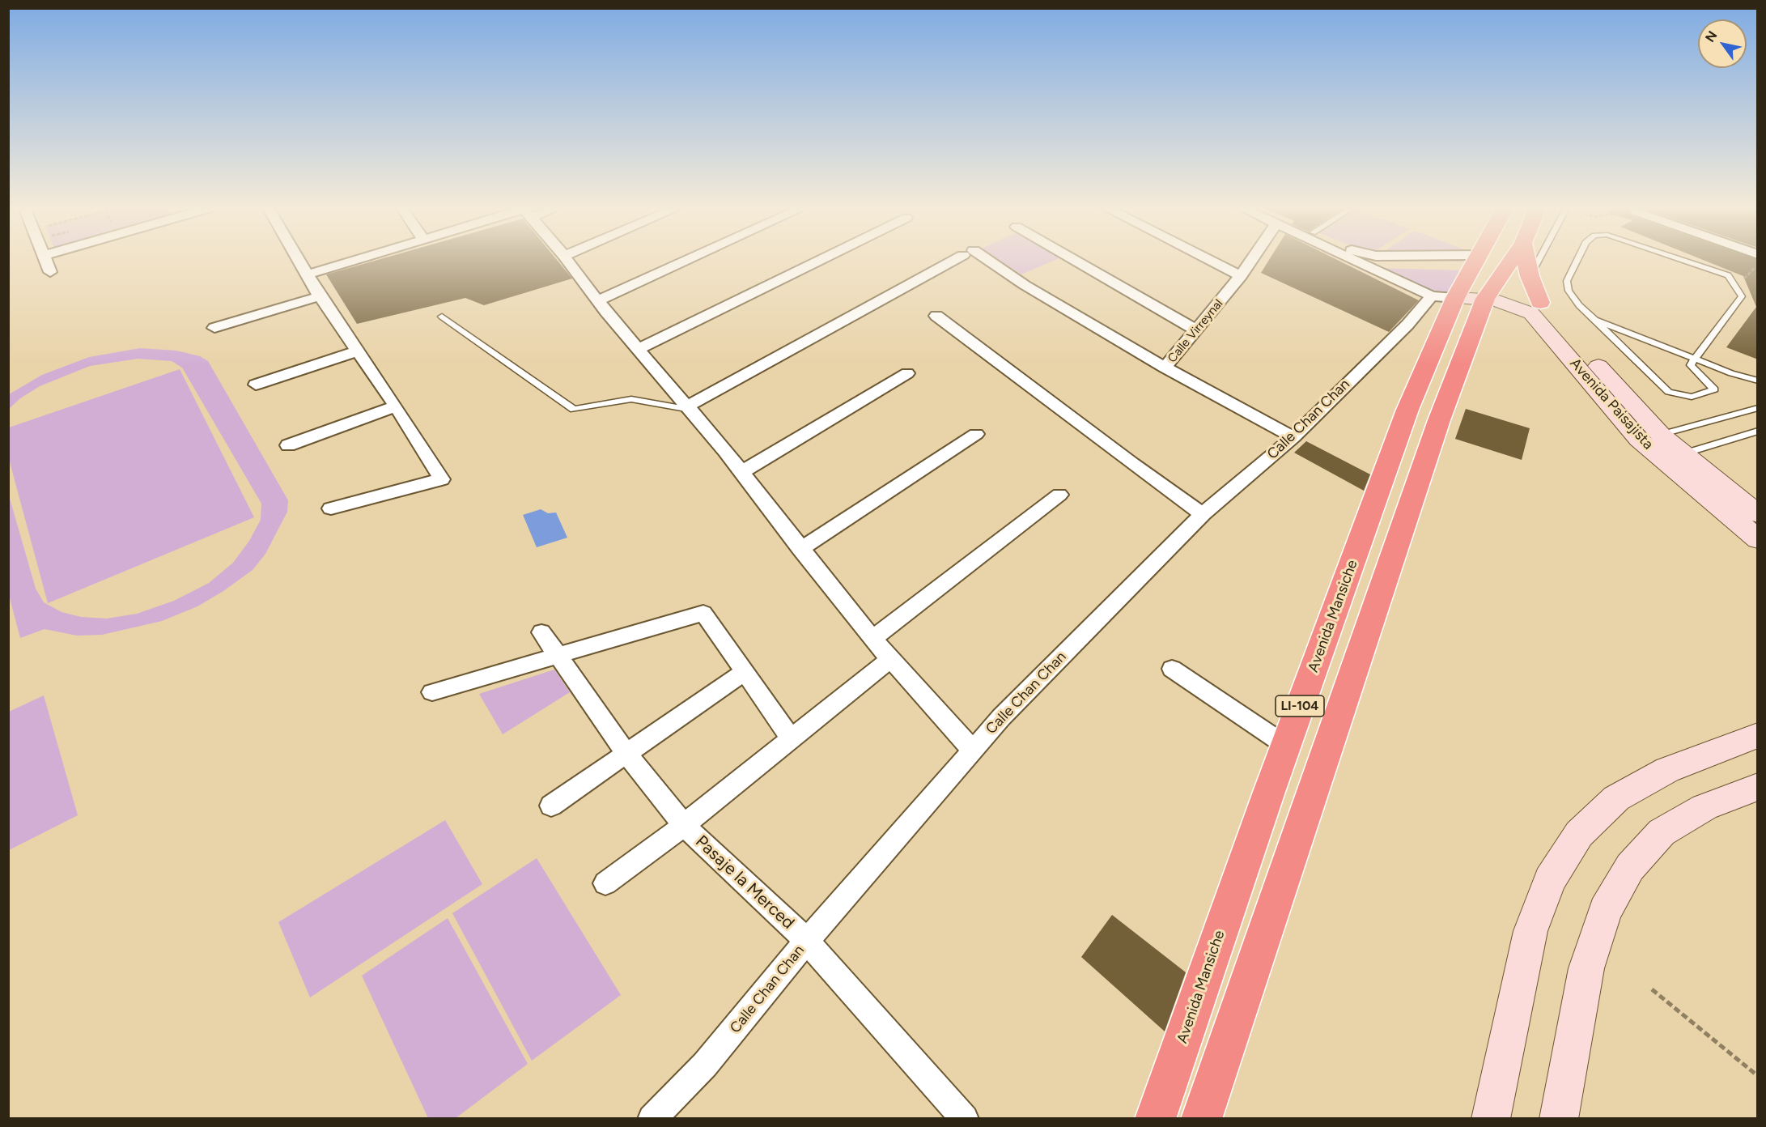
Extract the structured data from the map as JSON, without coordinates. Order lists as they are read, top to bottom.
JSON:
{
  "streets": {
    "highway": ["Avenida Mansiche", "LI-104"],
    "main road": ["Avenida Paisajista"],
    "street": ["Calle Virreynal", "Calle Chan Chan", "Pasaje la Merced"]
  },
  "crossings": [
    ["Avenida Paisajista", "Calle Chan Chan"],
    ["Avenida Paisajista", "Avenida Mansiche"],
    ["Calle Chan Chan", "Avenida Mansiche"],
    ["Calle Chan Chan", "Pasaje la Merced"]
  ],
  "north": "top left"
}
